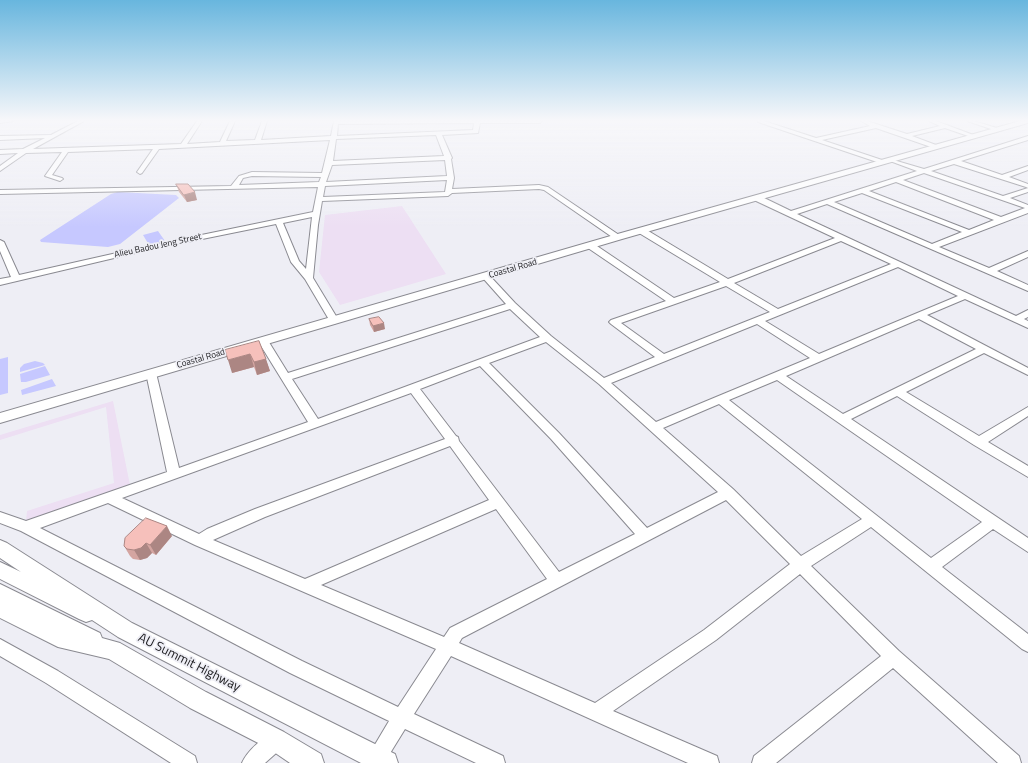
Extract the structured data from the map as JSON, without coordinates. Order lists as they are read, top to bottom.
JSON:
{
  "streets": {
    "main road": ["Coastal Road", "AU Summit Highway"],
    "street": ["Alieu Badou Jeng Street"]
  }
}
